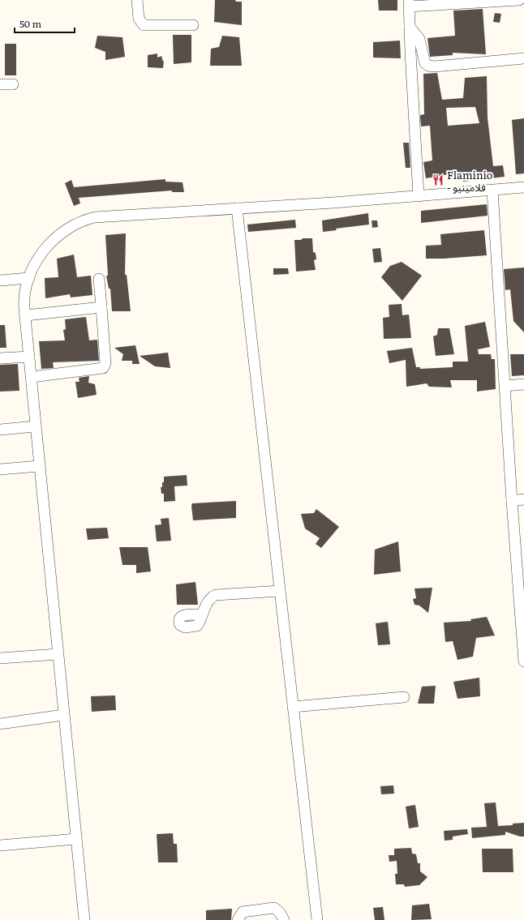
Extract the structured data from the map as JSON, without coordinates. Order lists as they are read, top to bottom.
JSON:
{
  "places": {
    "restaurant": ["Flaminio - فلامينيو"]
  },
  "scale_bar": "50 m"
}
